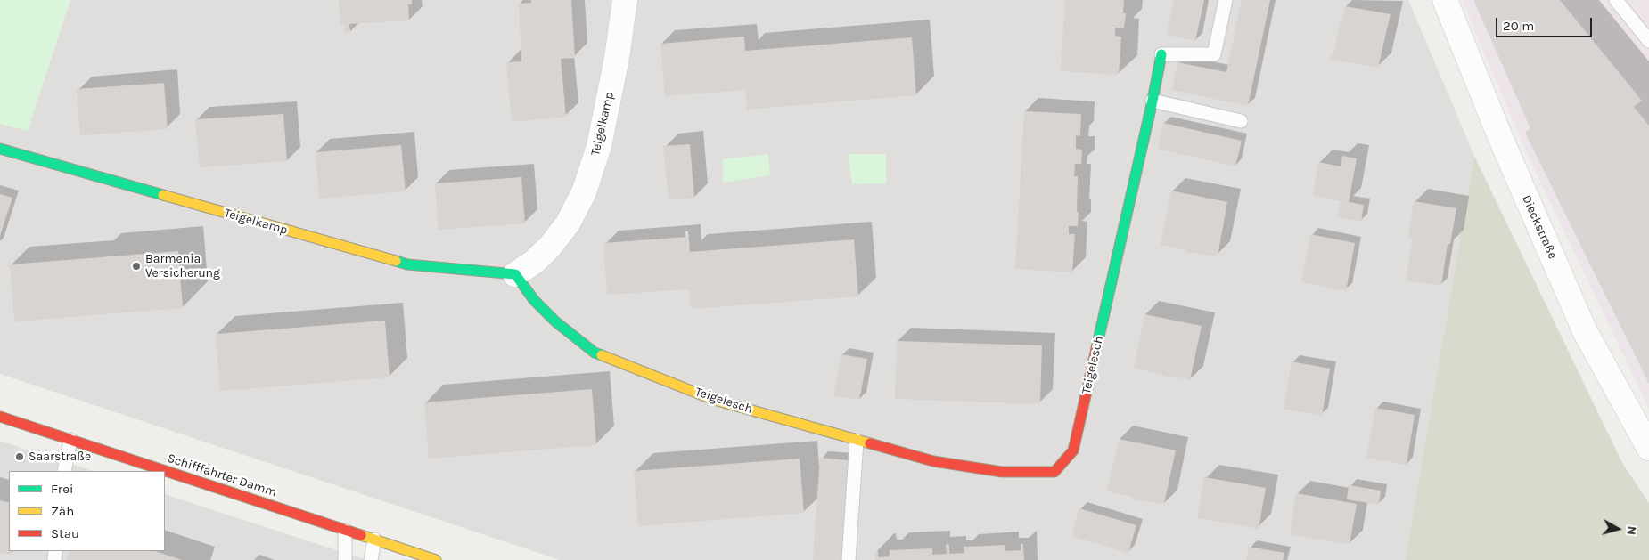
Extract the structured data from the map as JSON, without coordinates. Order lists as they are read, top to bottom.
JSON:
{
  "streets": {
    "street": [
      "Teigelkamp",
      "Dieckstraße",
      "Teigelesch",
      "Schifffahrter Damm"
    ]
  },
  "crossings": [
    ["Teigelkamp", "Teigelesch"]
  ],
  "places": ["Barmenia Versicherung", "Saarstraße"],
  "legend": ["Frei", "Zäh", "Stau"],
  "scale_bar": "20 m",
  "north": "right"
}
